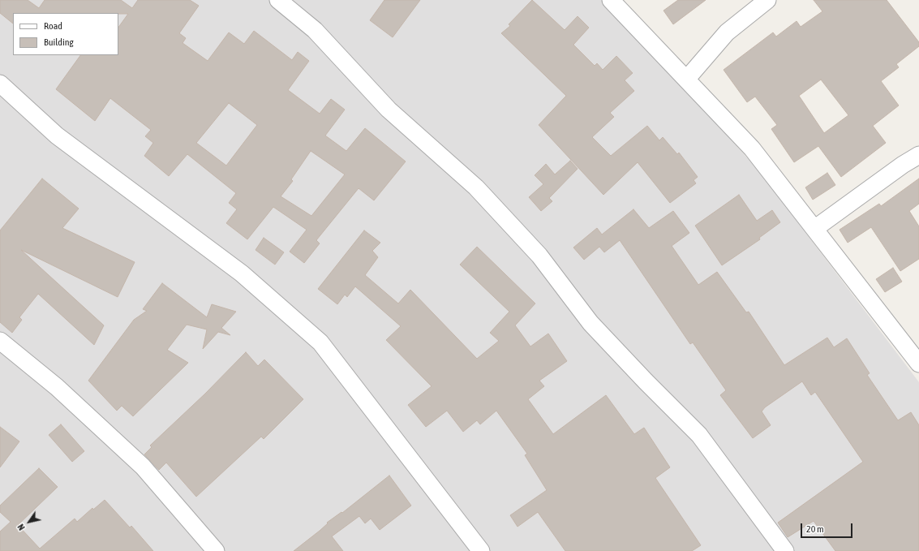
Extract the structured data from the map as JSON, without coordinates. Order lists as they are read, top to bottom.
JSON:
{
  "legend": ["Road", "Building"],
  "scale_bar": "20 m",
  "north": "bottom left"
}
